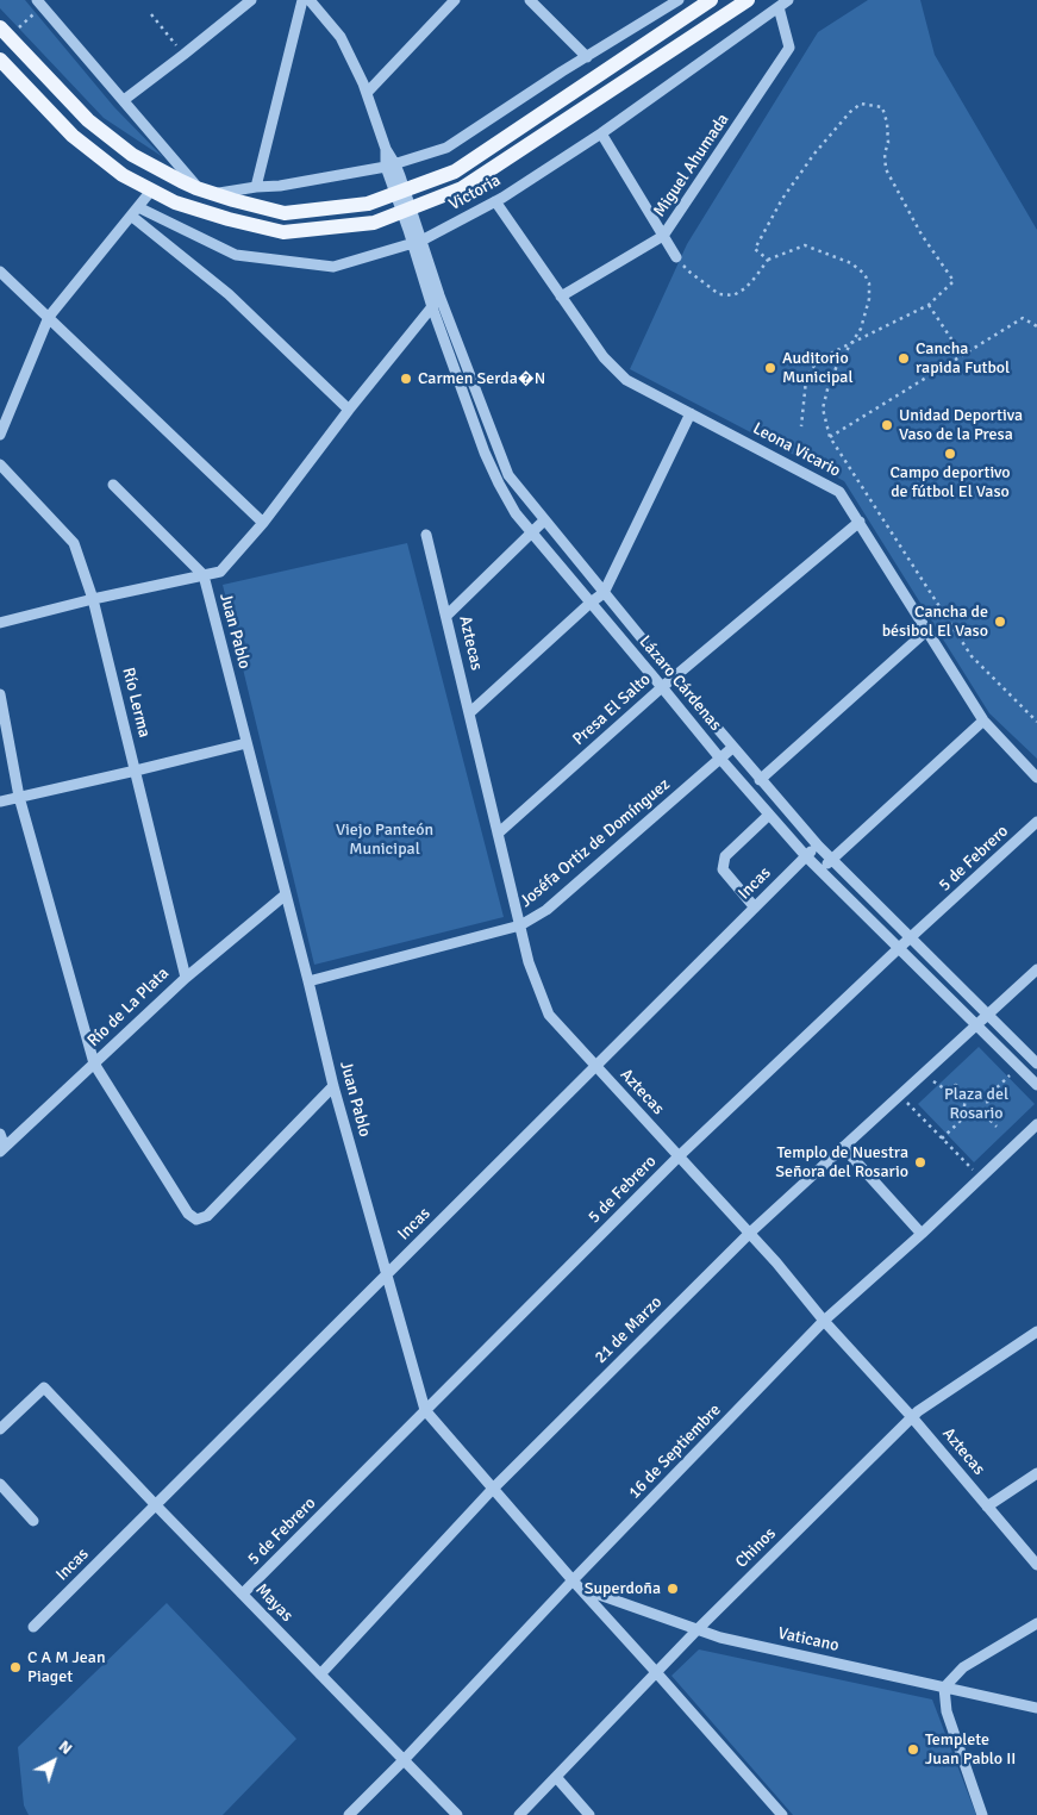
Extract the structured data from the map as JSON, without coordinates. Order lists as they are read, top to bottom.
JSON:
{
  "streets": {
    "street": [
      "Miguel Ahumada",
      "Victoria",
      "Leona Vicario",
      "Juan Pablo",
      "Aztecas",
      "Lázaro Cárdenas",
      "Río Lerma",
      "Presa El Salto",
      "Joséfa Ortiz de Domínguez",
      "5 de Febrero",
      "Incas",
      "Río de La Plata",
      "21 de Marzo",
      "16 de Septiembre",
      "Chinos",
      "Mayas",
      "Vaticano"
    ]
  },
  "crossings": [
    ["Miguel Ahumada", "Victoria"],
    ["Miguel Ahumada", "Leona Vicario"],
    ["Victoria", "Leona Vicario"],
    ["Victoria", "Lázaro Cárdenas"],
    ["Leona Vicario", "Presa El Salto"],
    ["Juan Pablo", "Joséfa Ortiz de Domínguez"],
    ["Juan Pablo", "5 de Febrero"],
    ["Juan Pablo", "Incas"],
    ["Juan Pablo", "Río de La Plata"],
    ["Juan Pablo", "21 de Marzo"],
    ["Juan Pablo", "16 de Septiembre"],
    ["Juan Pablo", "Chinos"],
    ["Juan Pablo", "Vaticano"],
    ["Aztecas", "Presa El Salto"],
    ["Aztecas", "Joséfa Ortiz de Domínguez"],
    ["Aztecas", "5 de Febrero"],
    ["Aztecas", "Incas"],
    ["Aztecas", "21 de Marzo"],
    ["Aztecas", "16 de Septiembre"],
    ["Aztecas", "Chinos"],
    ["Lázaro Cárdenas", "Presa El Salto"],
    ["Lázaro Cárdenas", "Joséfa Ortiz de Domínguez"],
    ["Lázaro Cárdenas", "5 de Febrero"],
    ["Lázaro Cárdenas", "Incas"],
    ["Lázaro Cárdenas", "21 de Marzo"],
    ["Río Lerma", "Río de La Plata"],
    ["5 de Febrero", "Mayas"],
    ["Incas", "Mayas"],
    ["21 de Marzo", "Mayas"],
    ["16 de Septiembre", "Mayas"],
    ["16 de Septiembre", "Vaticano"],
    ["Chinos", "Vaticano"]
  ],
  "parks": ["Viejo Panteón Municipal", "Plaza del Rosario"],
  "places": [
    "Cancha rapida Futbol",
    "Auditorio Municipal",
    "Carmen Serda�N",
    "Unidad Deportiva Vaso de la Presa",
    "Campo deportivo de fútbol El Vaso",
    "Cancha de bésibol El Vaso",
    "Templo de Nuestra Señora del Rosario",
    "Superdoña",
    "C A M Jean Piaget",
    "Templete Juan Pablo II"
  ],
  "north": "top right"
}
